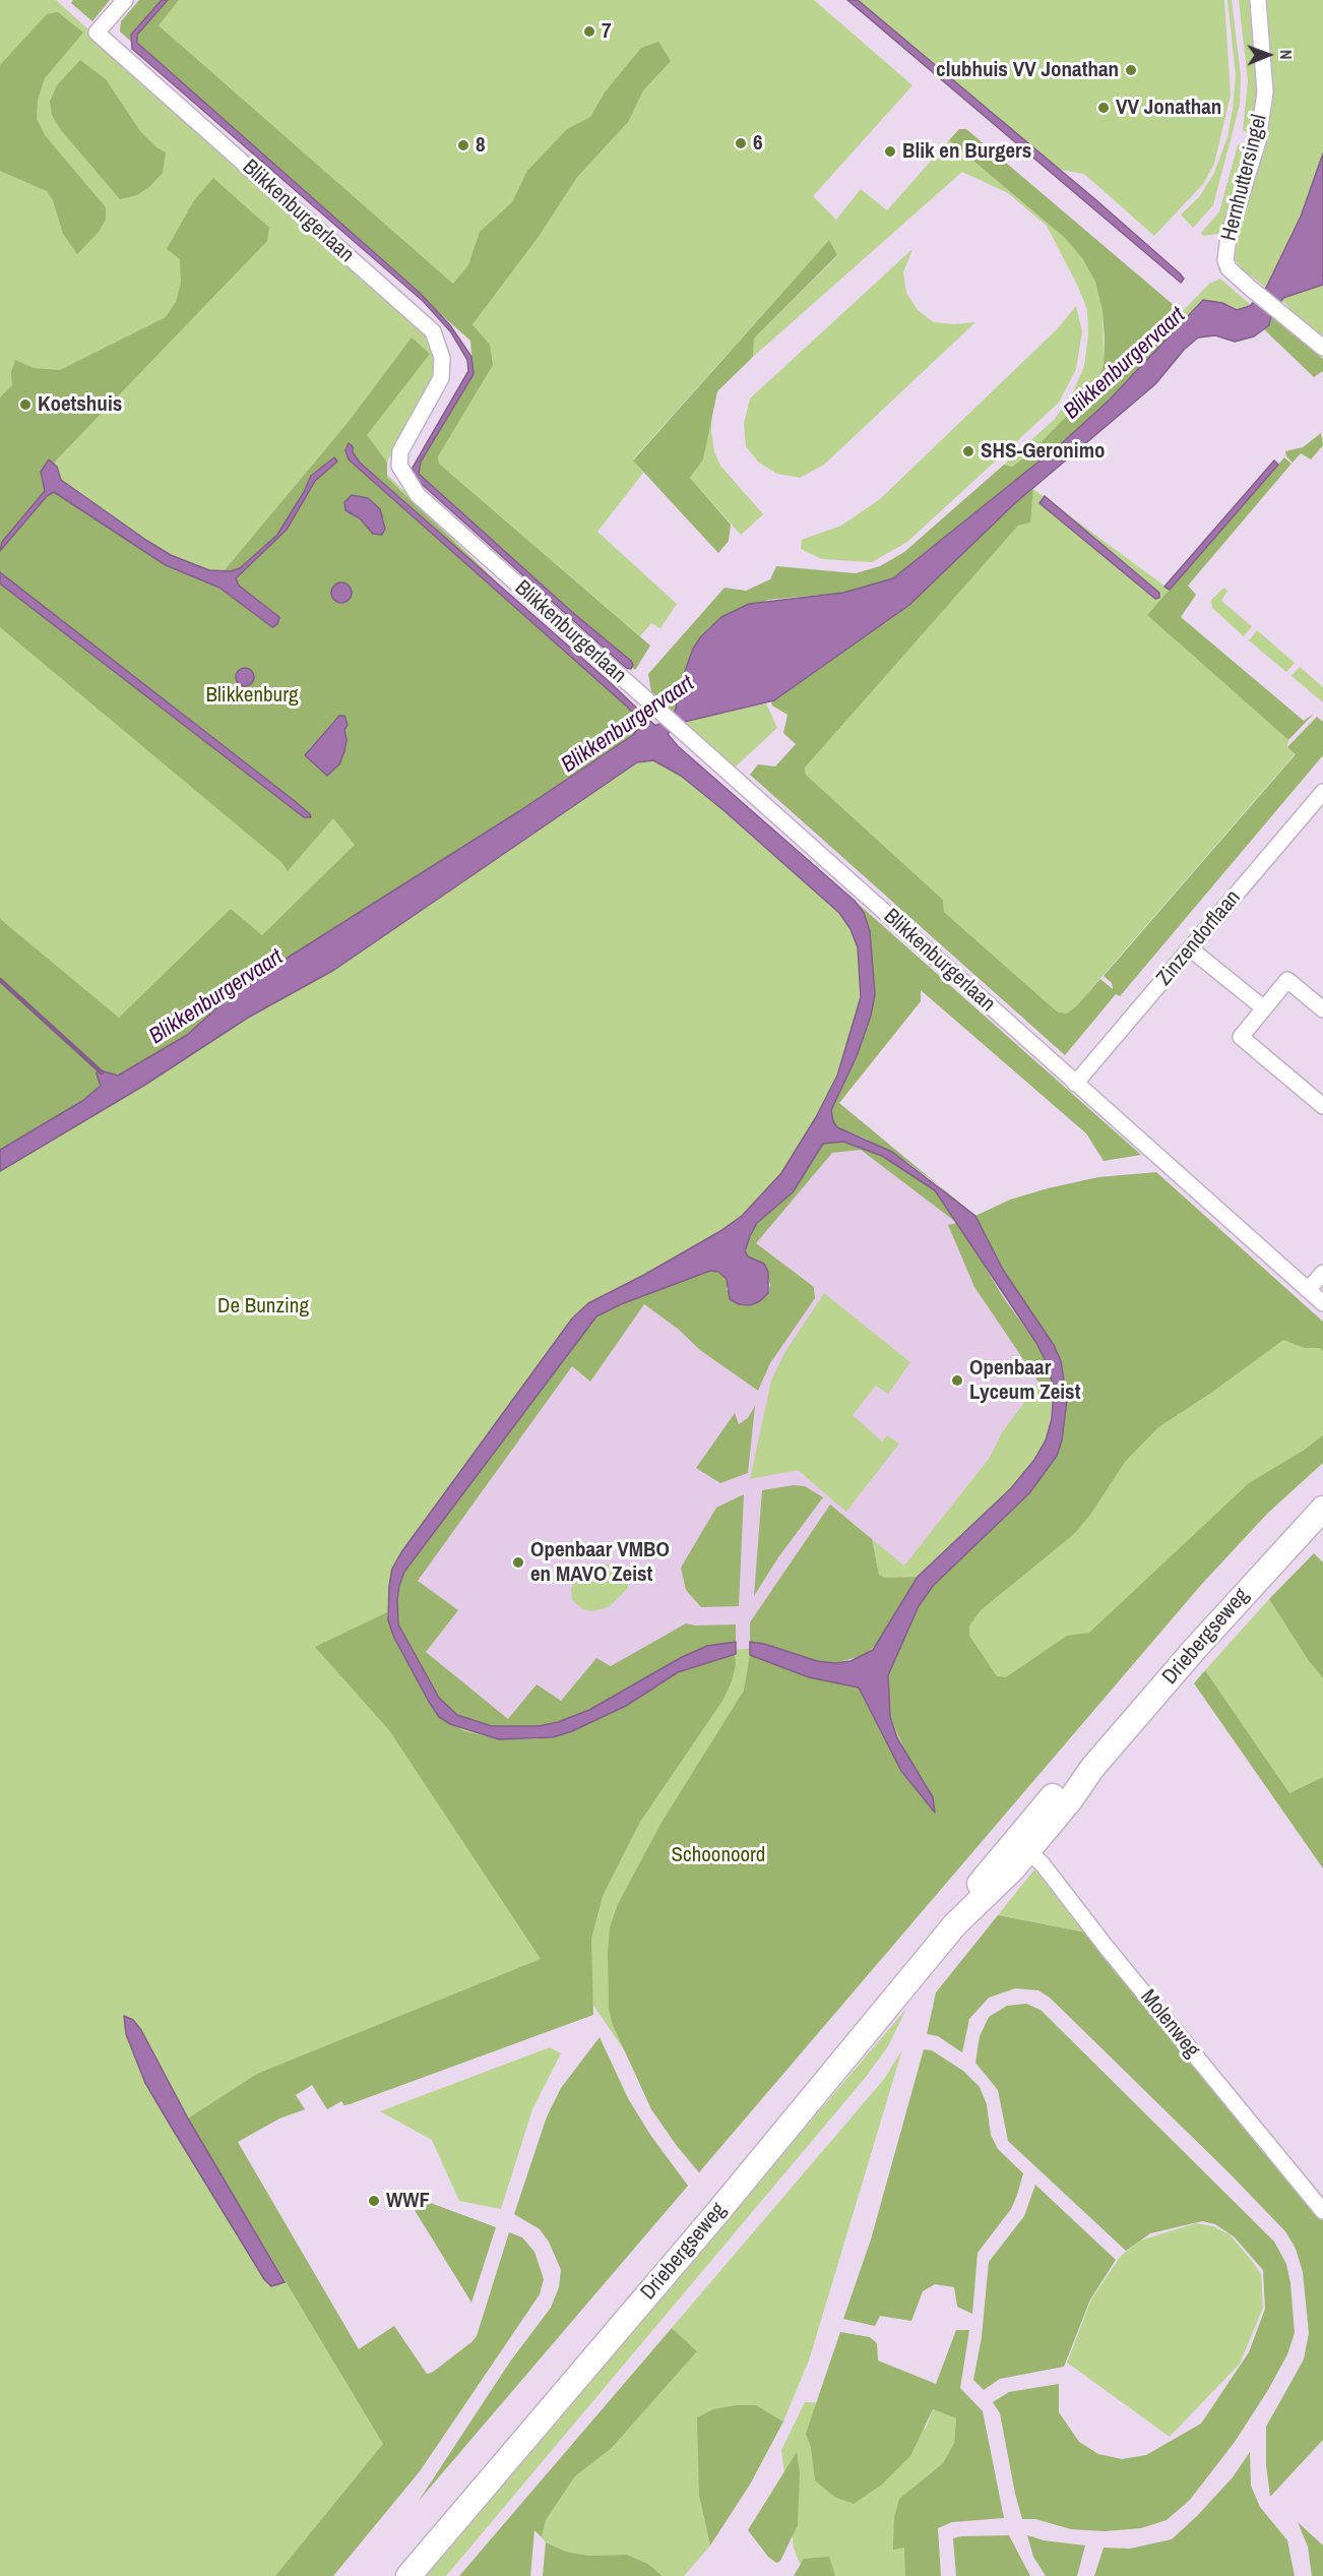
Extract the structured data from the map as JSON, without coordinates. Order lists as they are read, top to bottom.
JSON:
{
  "streets": {
    "main road": ["Driebergseweg"],
    "street": [
      "Hernhuttersingel",
      "Blikkenburgerlaan",
      "Zinzendorflaan",
      "Molenweg"
    ]
  },
  "crossings": [
    ["Blikkenburgerlaan", "Zinzendorflaan"],
    ["Driebergseweg", "Molenweg"]
  ],
  "water": ["Blikkenburgervaart"],
  "parks": ["Blikkenburg", "De Bunzing", "Schoonoord"],
  "places": [
    "7",
    "clubhuis VV Jonathan",
    "VV Jonathan",
    "6",
    "8",
    "Blik en Burgers",
    "Koetshuis",
    "SHS-Geronimo",
    "Openbaar Lyceum Zeist",
    "Openbaar VMBO en MAVO Zeist",
    "WWF"
  ],
  "north": "right"
}
